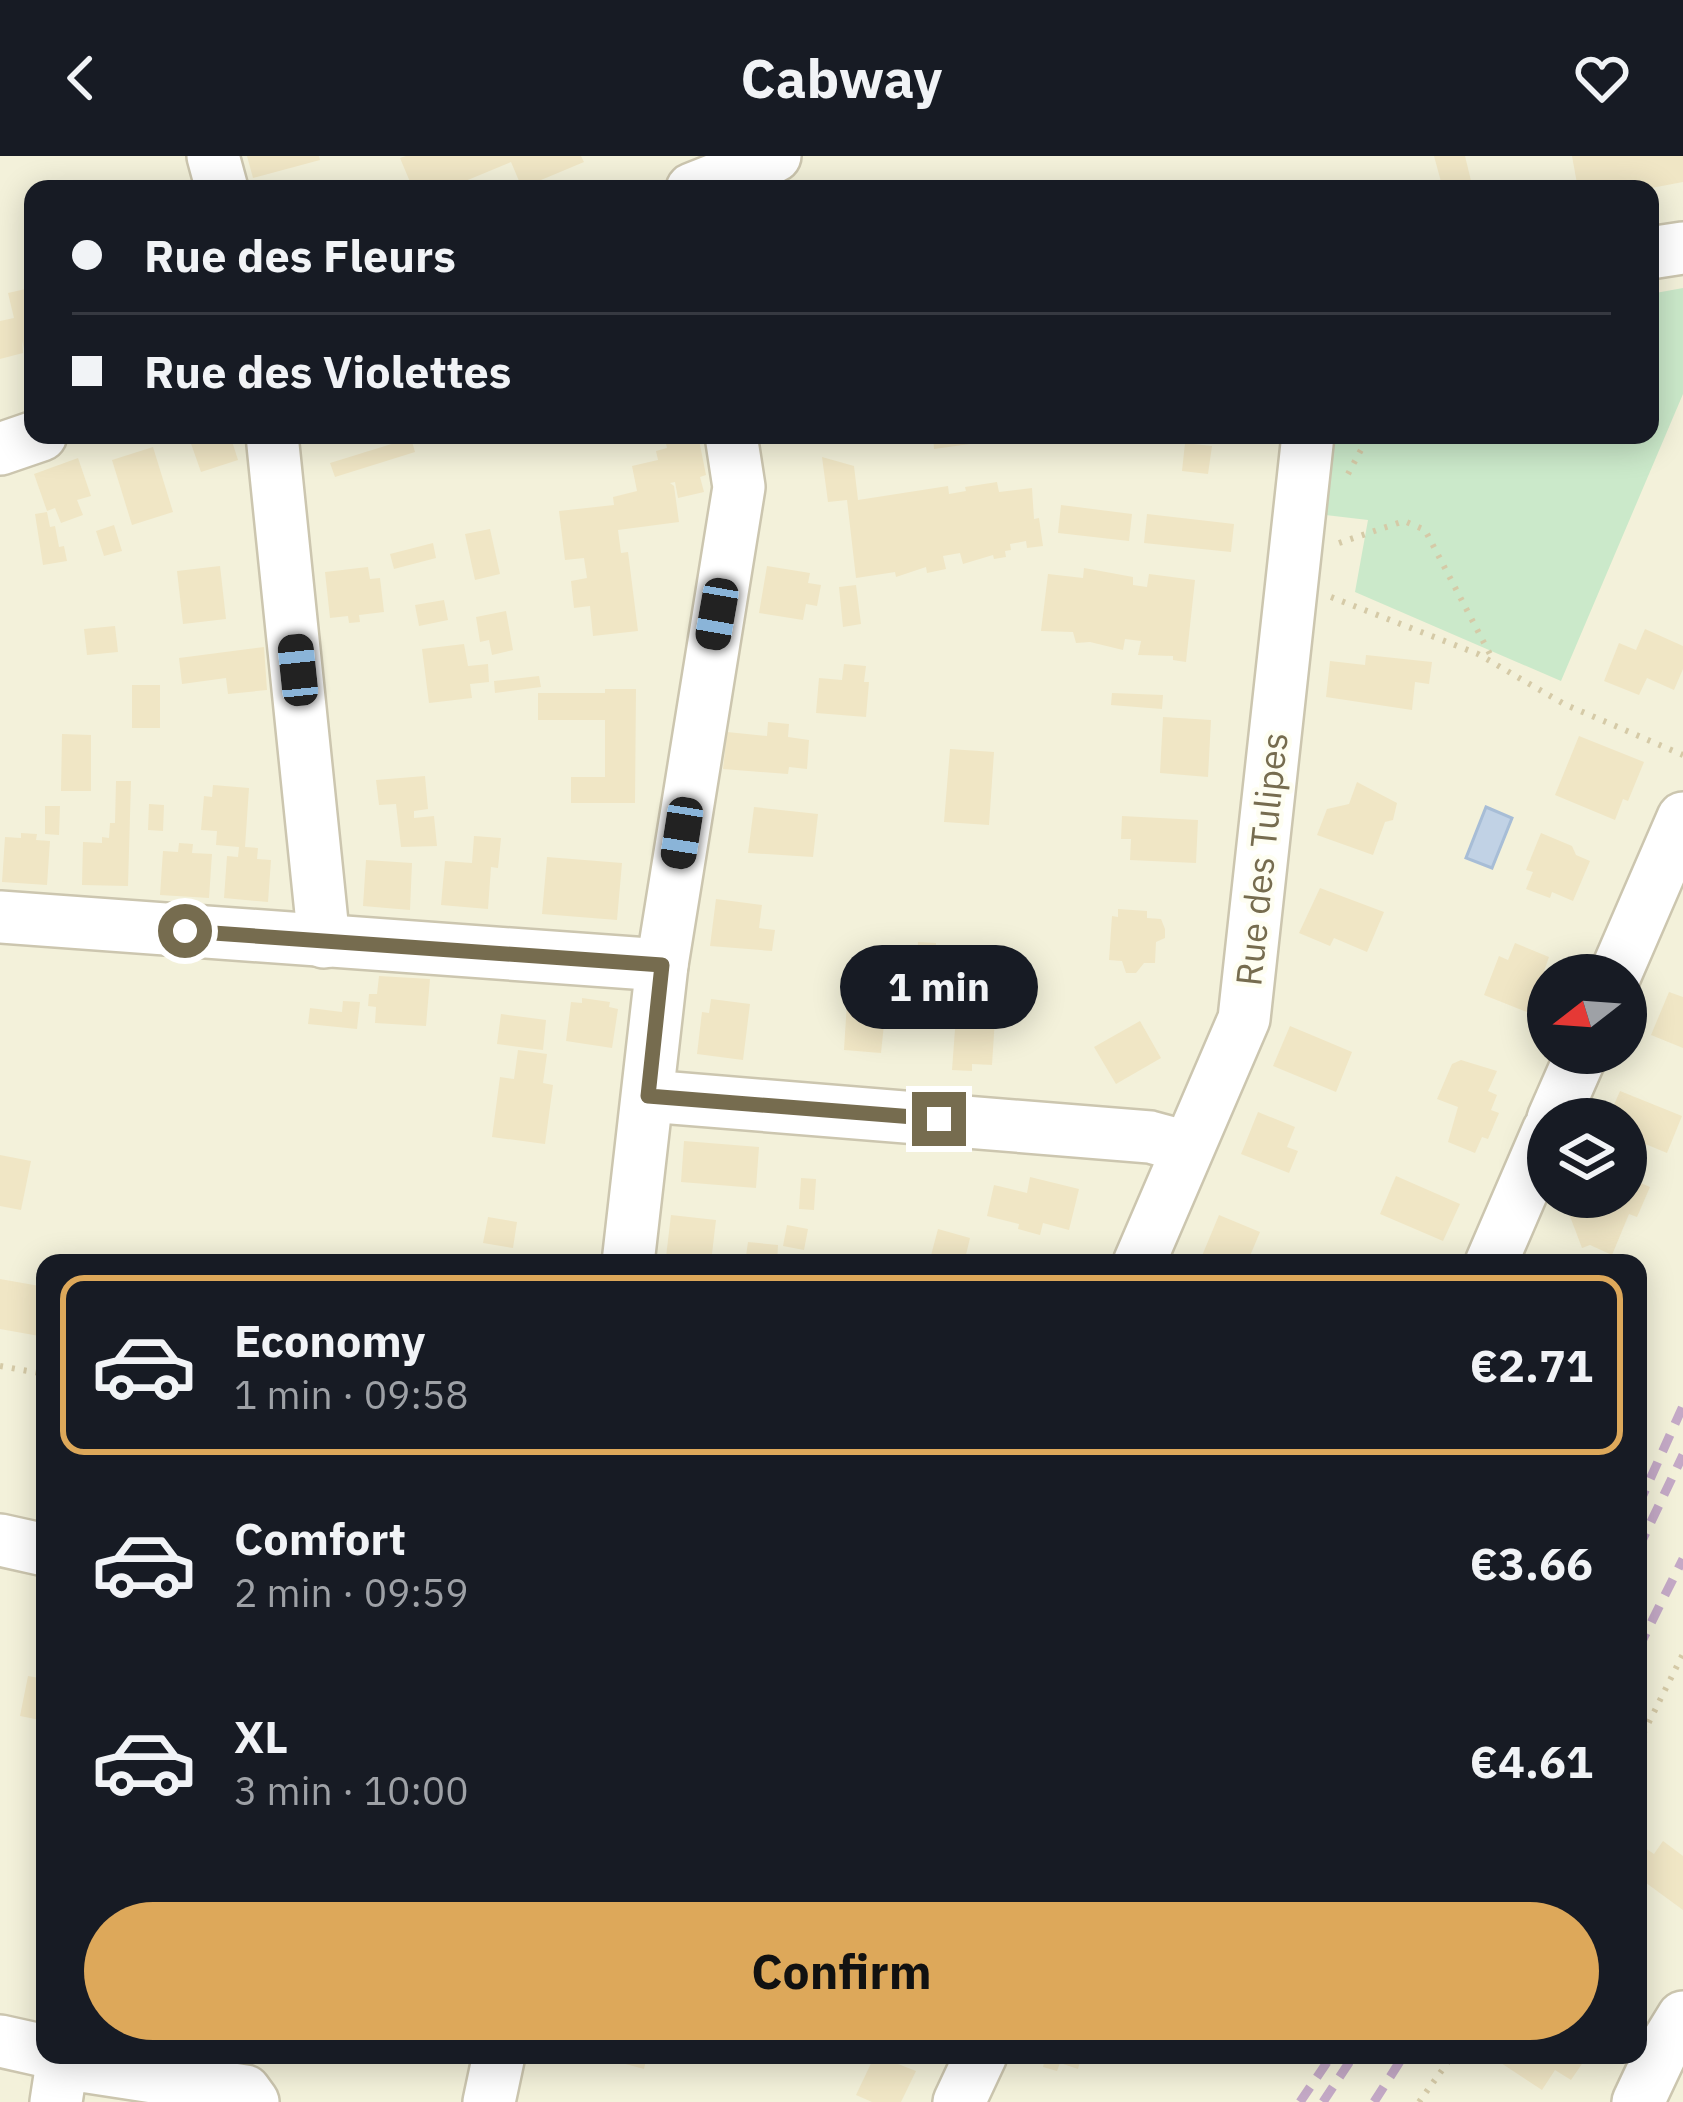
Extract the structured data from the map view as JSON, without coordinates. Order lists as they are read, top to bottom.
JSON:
{
  "streets": {
    "street": ["Rue des Tulipes"]
  },
  "north": "left",
  "page": {
    "header": "Cabway",
    "banner": ["Rue des Fleurs", "Rue des Violettes"],
    "bubble": "1 min",
    "list": [
      {
        "name": "Economy",
        "note": "1 min · 09:58",
        "value": "€2.71"
      },
      {
        "name": "Comfort",
        "note": "2 min · 09:59",
        "value": "€3.66"
      },
      {
        "name": "XL",
        "note": "3 min · 10:00",
        "value": "€4.61"
      }
    ],
    "buttons": "Confirm"
  }
}
